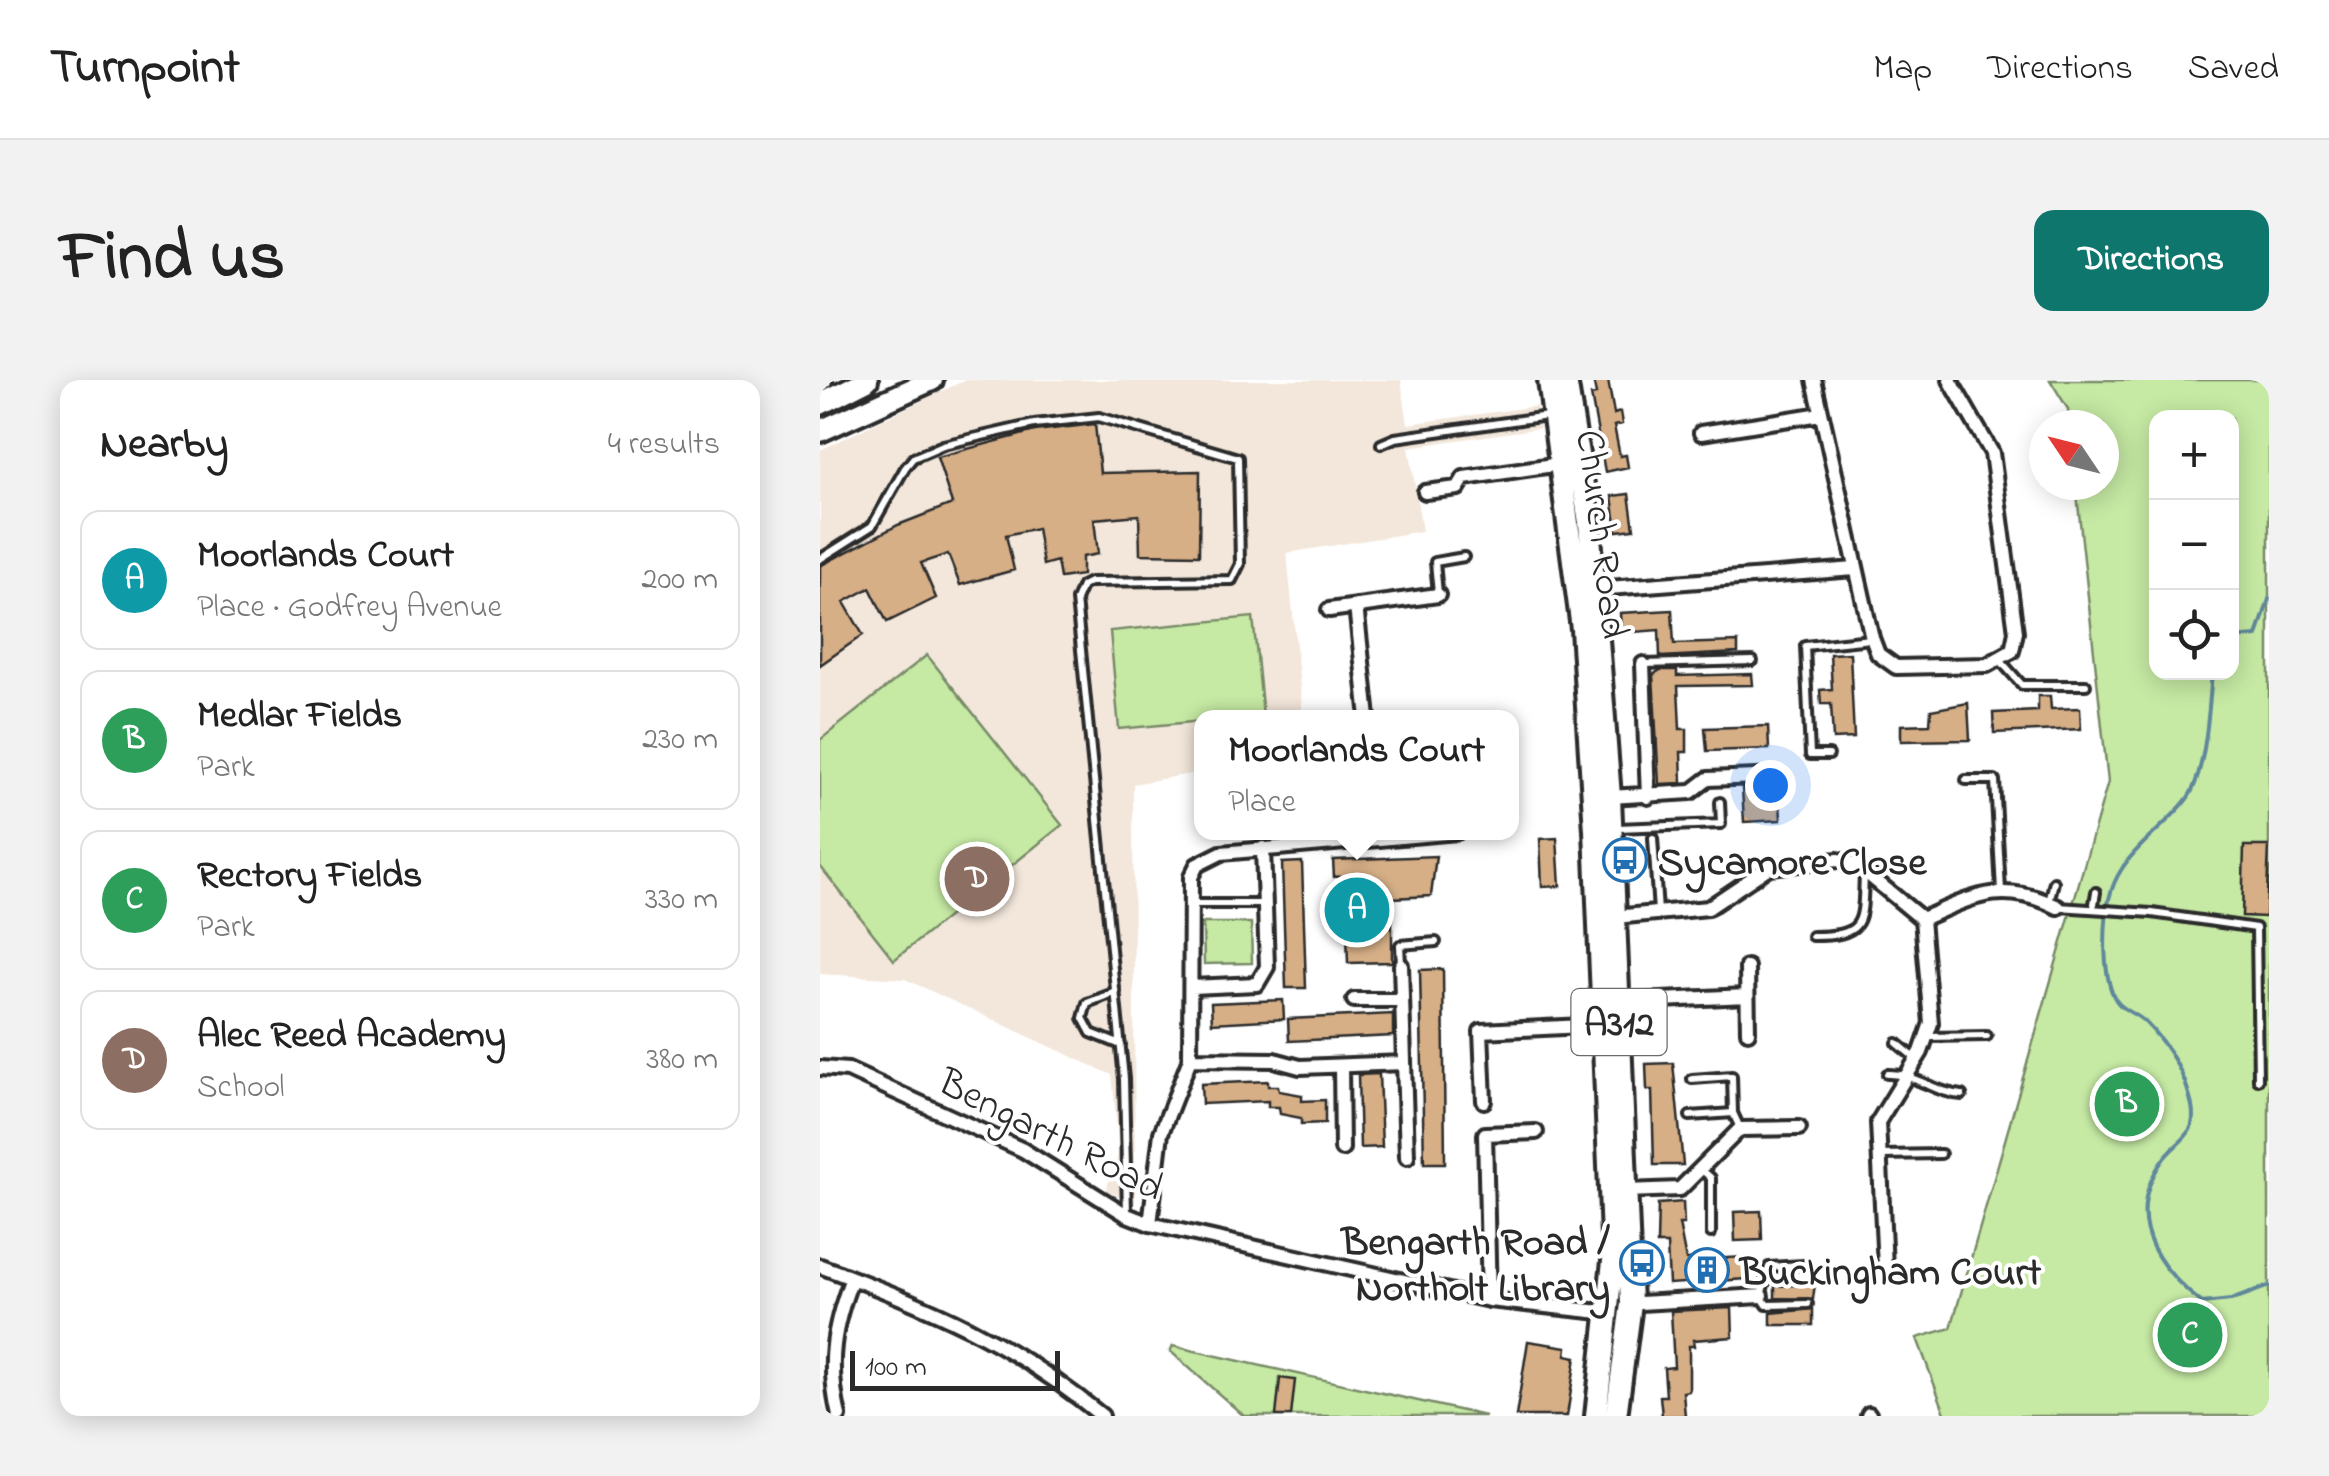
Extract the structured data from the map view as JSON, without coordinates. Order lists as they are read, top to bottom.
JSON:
{
  "streets": {
    "highway": ["Church Road", "A312"],
    "street": ["Bengarth Road"]
  },
  "crossings": [
    ["Church Road", "Bengarth Road"]
  ],
  "places": {
    "bus stop": ["Sycamore Close", "Bengarth Road / Northolt Library"],
    "building": ["Buckingham Court"]
  },
  "scale_bar": "100 m",
  "north": "top left",
  "page": {
    "header": "Turnpoint",
    "nav": ["Map", "Directions", "Saved"],
    "title": "Find us",
    "buttons": "Directions",
    "heading": ["Nearby", "4 results"],
    "map_buttons": ["+", "−"],
    "list": [
      {
        "mark": "A",
        "name": "Moorlands Court",
        "note": "Place · Godfrey Avenue",
        "value": "200 m"
      },
      {
        "mark": "B",
        "name": "Medlar Fields",
        "note": "Park",
        "value": "230 m"
      },
      {
        "mark": "C",
        "name": "Rectory Fields",
        "note": "Park",
        "value": "330 m"
      },
      {
        "mark": "D",
        "name": "Alec Reed Academy",
        "note": "School",
        "value": "380 m"
      }
    ],
    "popup": ["Moorlands Court", "Place"],
    "pins": [
      "D",
      "A",
      "B",
      "C"
    ],
    "scale": "100 m"
  }
}
